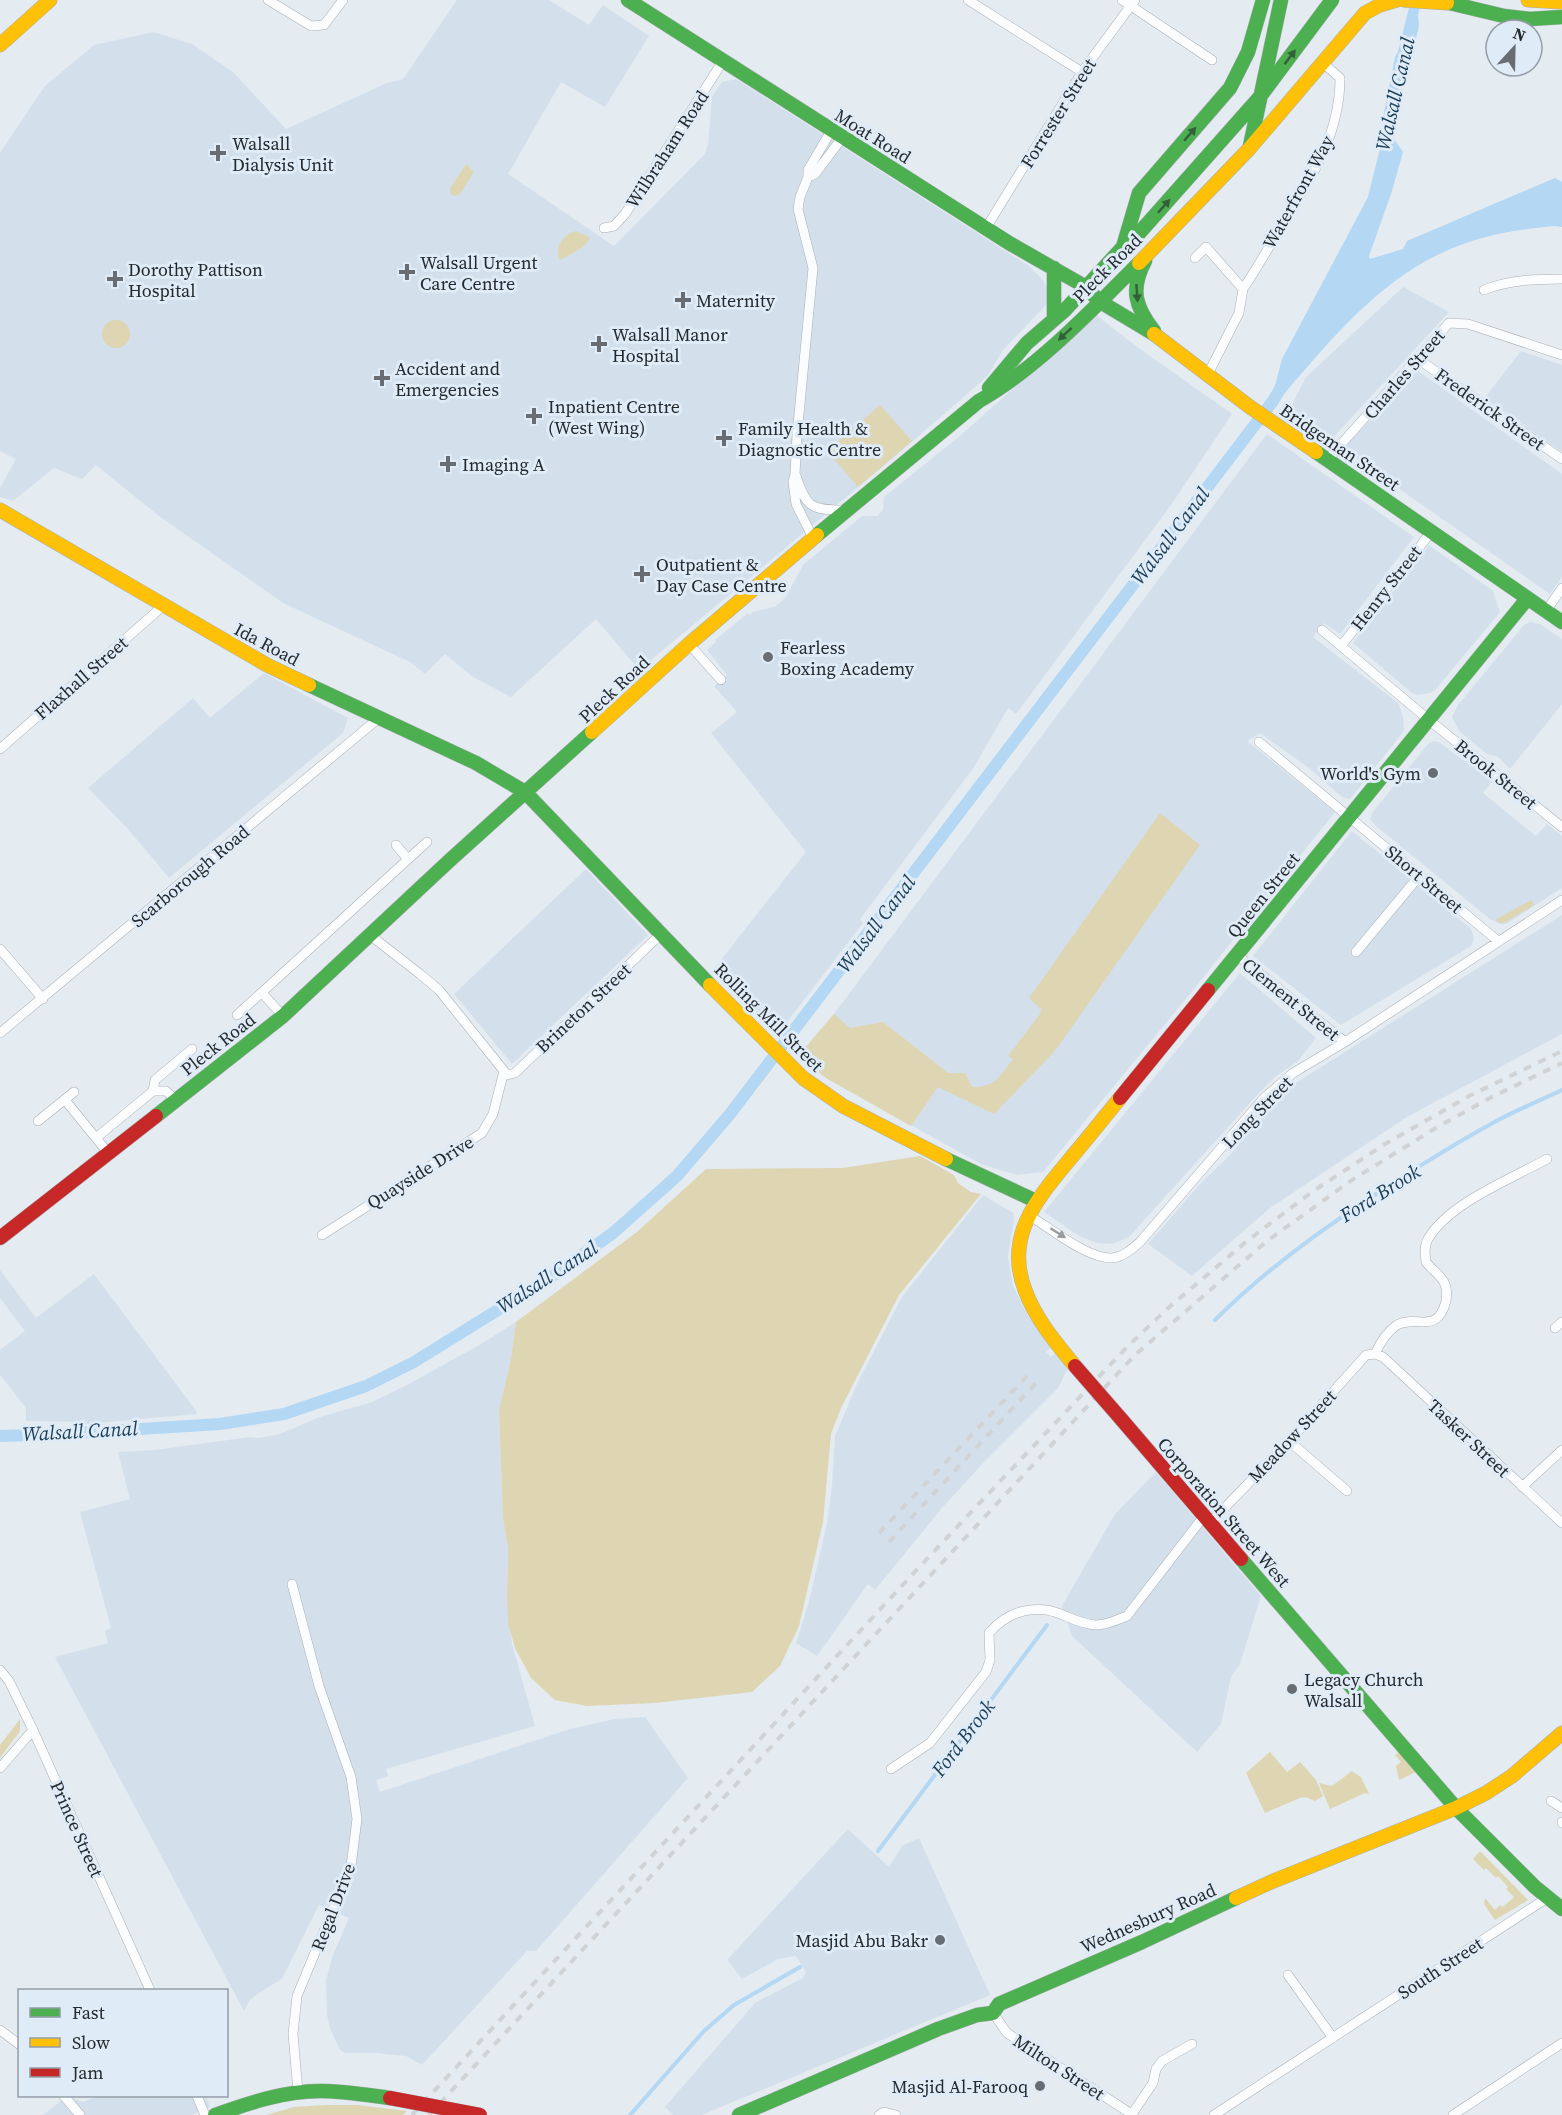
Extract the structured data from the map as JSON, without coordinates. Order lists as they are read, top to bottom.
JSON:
{
  "streets": {
    "main road": [
      "Moat Road",
      "Pleck Road",
      "Bridgeman Street",
      "Ida Road",
      "Queen Street",
      "Rolling Mill Street",
      "Corporation Street West",
      "Wednesbury Road"
    ],
    "street": [
      "Forrester Street",
      "Wilbraham Road",
      "Waterfront Way",
      "Charles Street",
      "Frederick Street",
      "Henry Street",
      "Flaxhall Street",
      "Brook Street",
      "Scarborough Road",
      "Short Street",
      "Clement Street",
      "Brineton Street",
      "Long Street",
      "Quayside Drive",
      "Meadow Street",
      "Tasker Street",
      "Prince Street",
      "Regal Drive",
      "South Street",
      "Milton Street"
    ]
  },
  "crossings": [
    ["Forrester Street", "Moat Road"],
    ["Moat Road", "Wilbraham Road"],
    ["Moat Road", "Pleck Road"],
    ["Moat Road", "Bridgeman Street"],
    ["Waterfront Way", "Pleck Road"],
    ["Pleck Road", "Bridgeman Street"],
    ["Pleck Road", "Ida Road"],
    ["Pleck Road", "Rolling Mill Street"],
    ["Charles Street", "Frederick Street"],
    ["Charles Street", "Bridgeman Street"],
    ["Bridgeman Street", "Henry Street"],
    ["Bridgeman Street", "Queen Street"],
    ["Henry Street", "Brook Street"],
    ["Ida Road", "Flaxhall Street"],
    ["Ida Road", "Scarborough Road"],
    ["Ida Road", "Rolling Mill Street"],
    ["Brook Street", "Queen Street"],
    ["Short Street", "Queen Street"],
    ["Short Street", "Long Street"],
    ["Queen Street", "Clement Street"],
    ["Queen Street", "Rolling Mill Street"],
    ["Queen Street", "Long Street"],
    ["Queen Street", "Corporation Street West"],
    ["Clement Street", "Long Street"],
    ["Brineton Street", "Rolling Mill Street"],
    ["Brineton Street", "Quayside Drive"],
    ["Long Street", "Corporation Street West"],
    ["Meadow Street", "Tasker Street"],
    ["Meadow Street", "Corporation Street West"],
    ["Corporation Street West", "Wednesbury Road"],
    ["Corporation Street West", "South Street"],
    ["Wednesbury Road", "Milton Street"]
  ],
  "one_way": ["Long Street"],
  "water": ["Walsall Canal", "Ford Brook"],
  "places": {
    "health": [
      "Walsall Dialysis Unit",
      "Walsall Urgent Care Centre",
      "Dorothy Pattison Hospital",
      "Maternity",
      "Walsall Manor Hospital",
      "Accident and Emergencies",
      "Inpatient Centre (West Wing)",
      "Family Health & Diagnostic Centre",
      "Imaging A",
      "Outpatient & Day Case Centre"
    ],
    "other": [
      "Fearless Boxing Academy",
      "World's Gym",
      "Legacy Church Walsall",
      "Masjid Abu Bakr",
      "Masjid Al-Farooq"
    ]
  },
  "legend": ["Fast", "Slow", "Jam"],
  "north": "top"
}
